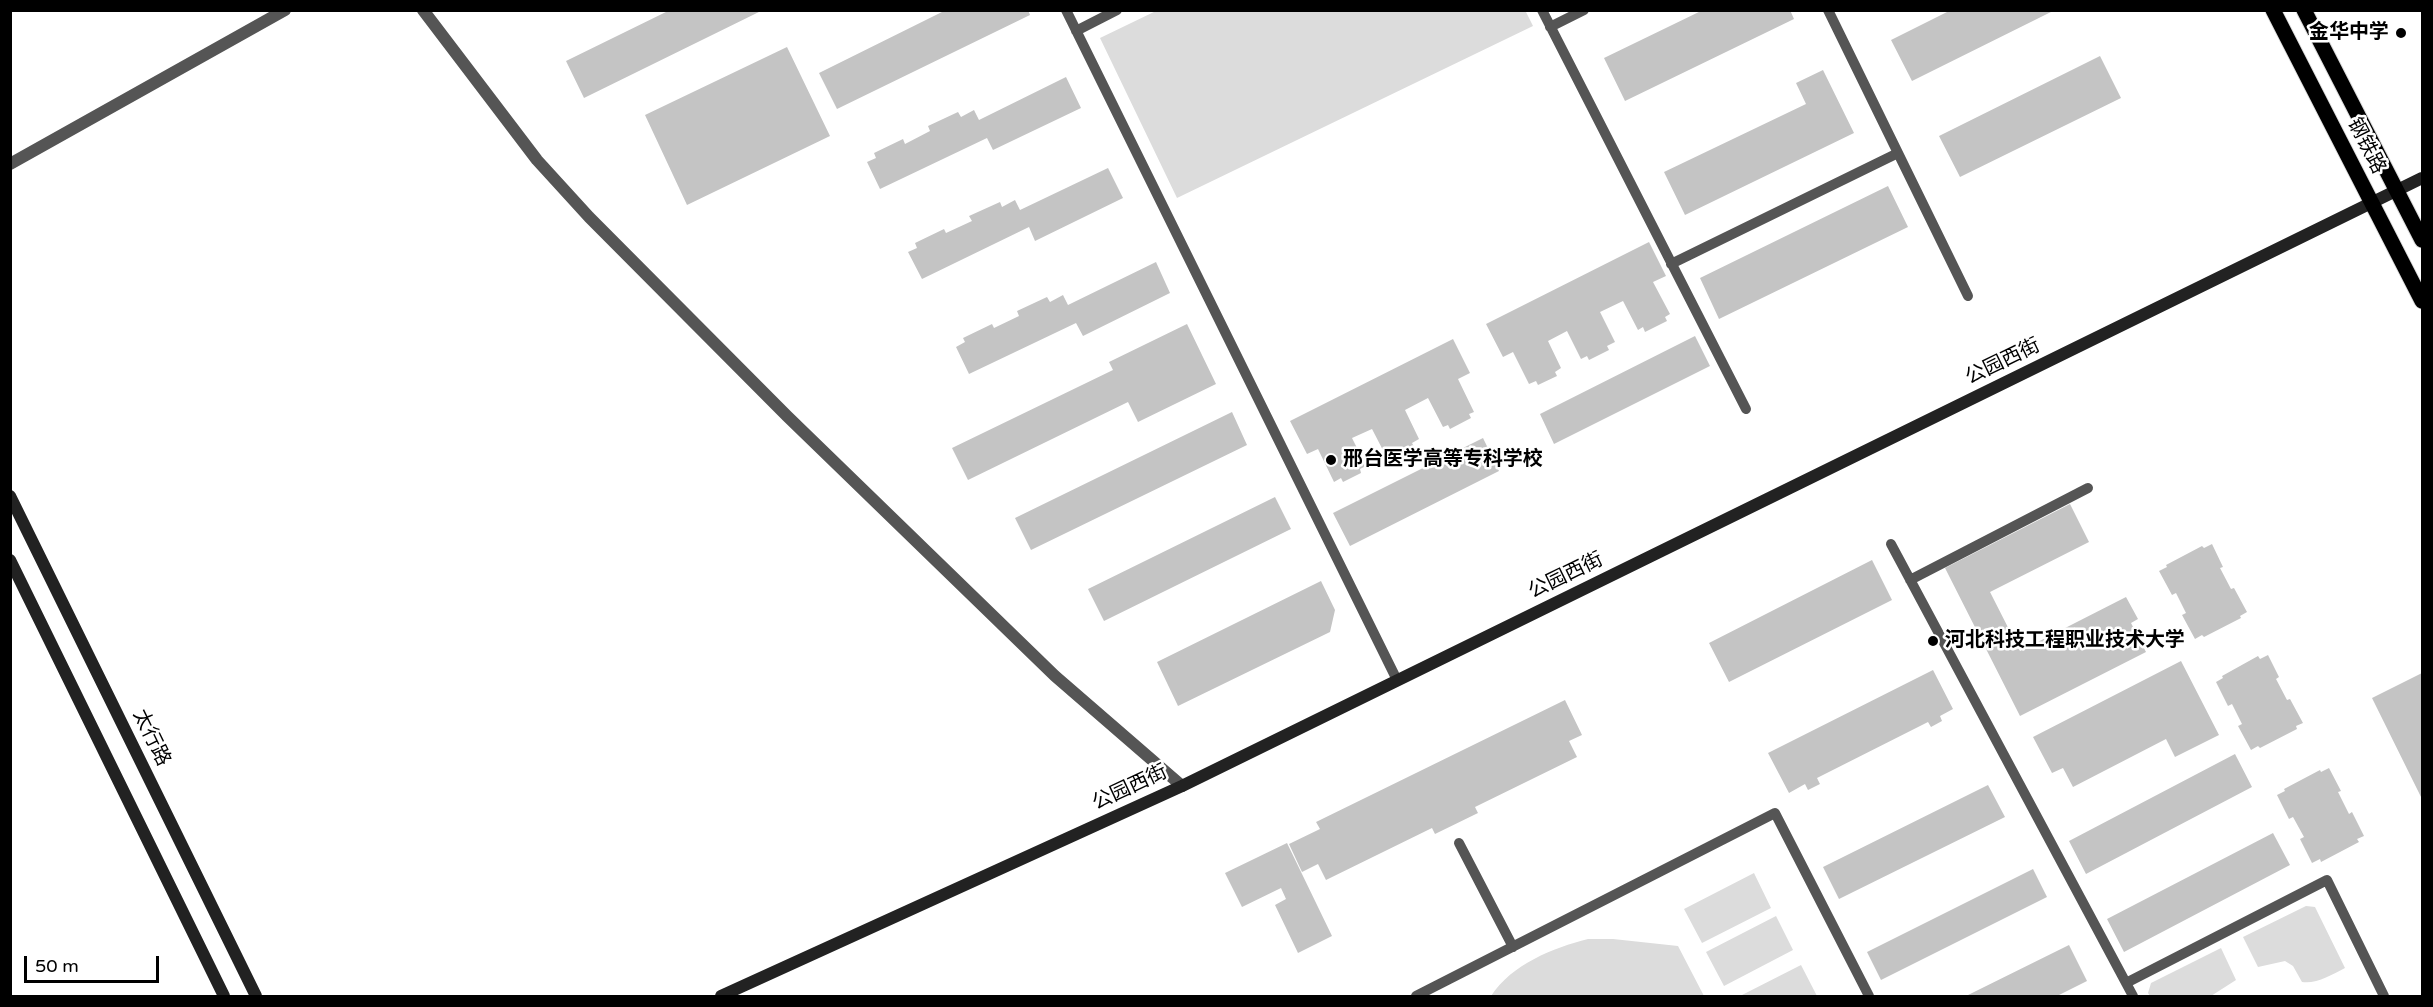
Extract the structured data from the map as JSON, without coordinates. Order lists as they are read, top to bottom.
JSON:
{
  "streets": {
    "main road": ["钢铁路"],
    "street": ["公园西街", "太行路"]
  },
  "crossings": [
    ["钢铁路", "公园西街"]
  ],
  "places": ["金华中学", "邢台医学高等专科学校", "河北科技工程职业技术大学"],
  "scale_bar": "50 m"
}
